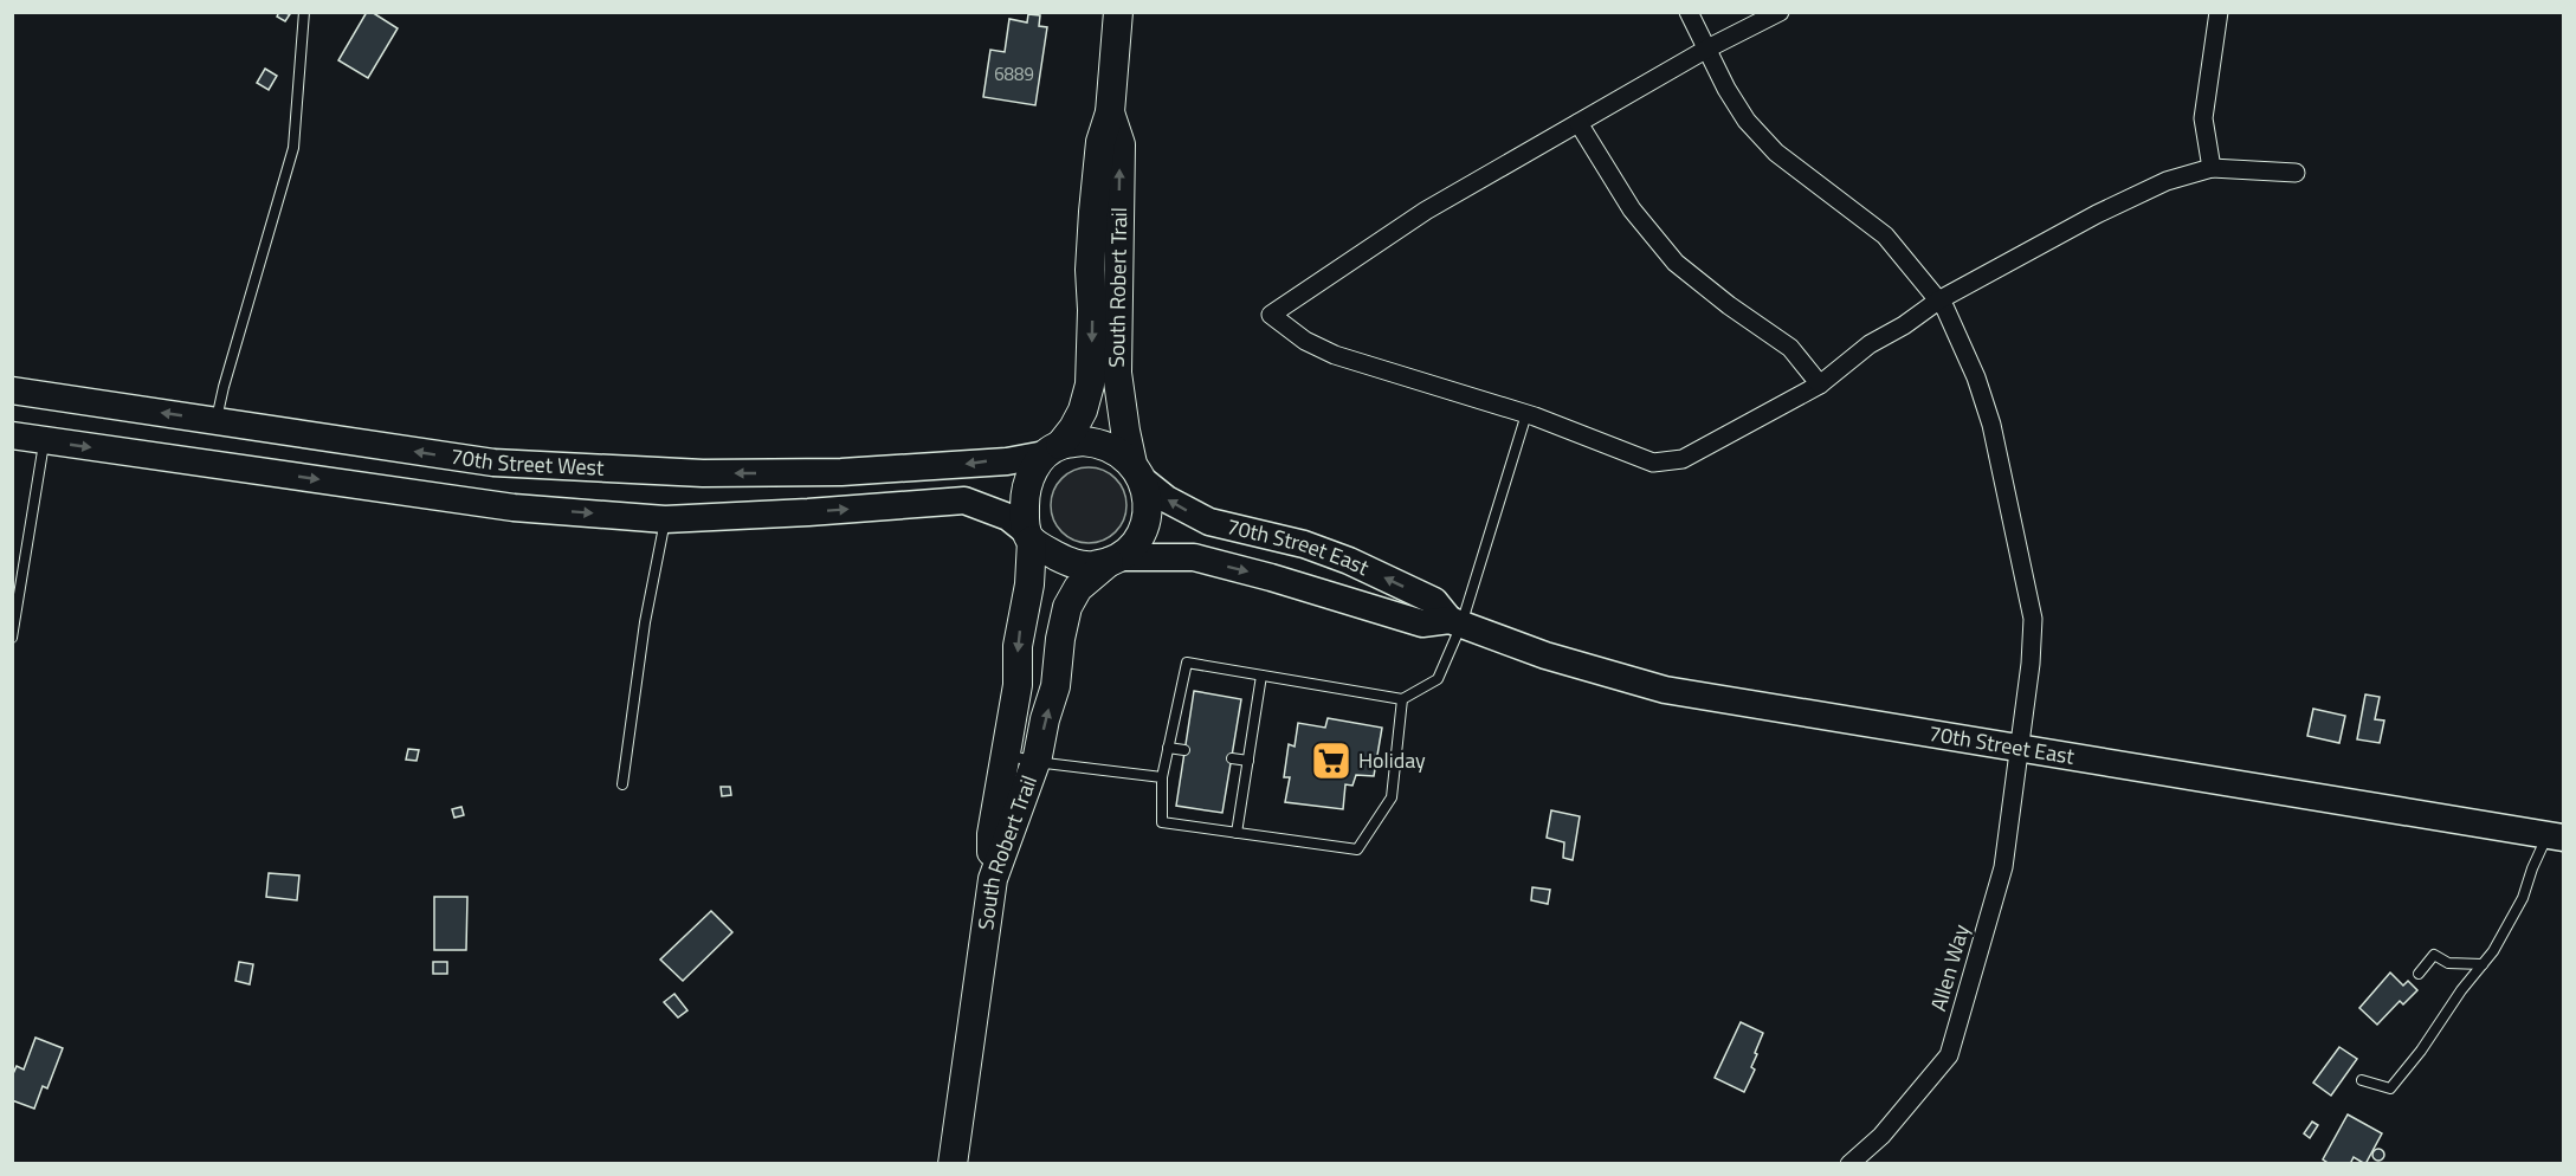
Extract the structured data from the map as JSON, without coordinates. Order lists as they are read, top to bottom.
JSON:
{
  "streets": {
    "main road": ["South Robert Trail", "70th Street West", "70th Street East"],
    "street": ["Allen Way"]
  },
  "crossings": [
    ["South Robert Trail", "70th Street West"],
    ["South Robert Trail", "70th Street East"],
    ["70th Street West", "70th Street East"],
    ["70th Street East", "Allen Way"]
  ],
  "places": {
    "supermarket": ["Holiday"]
  },
  "house_numbers": ["6889"]
}
